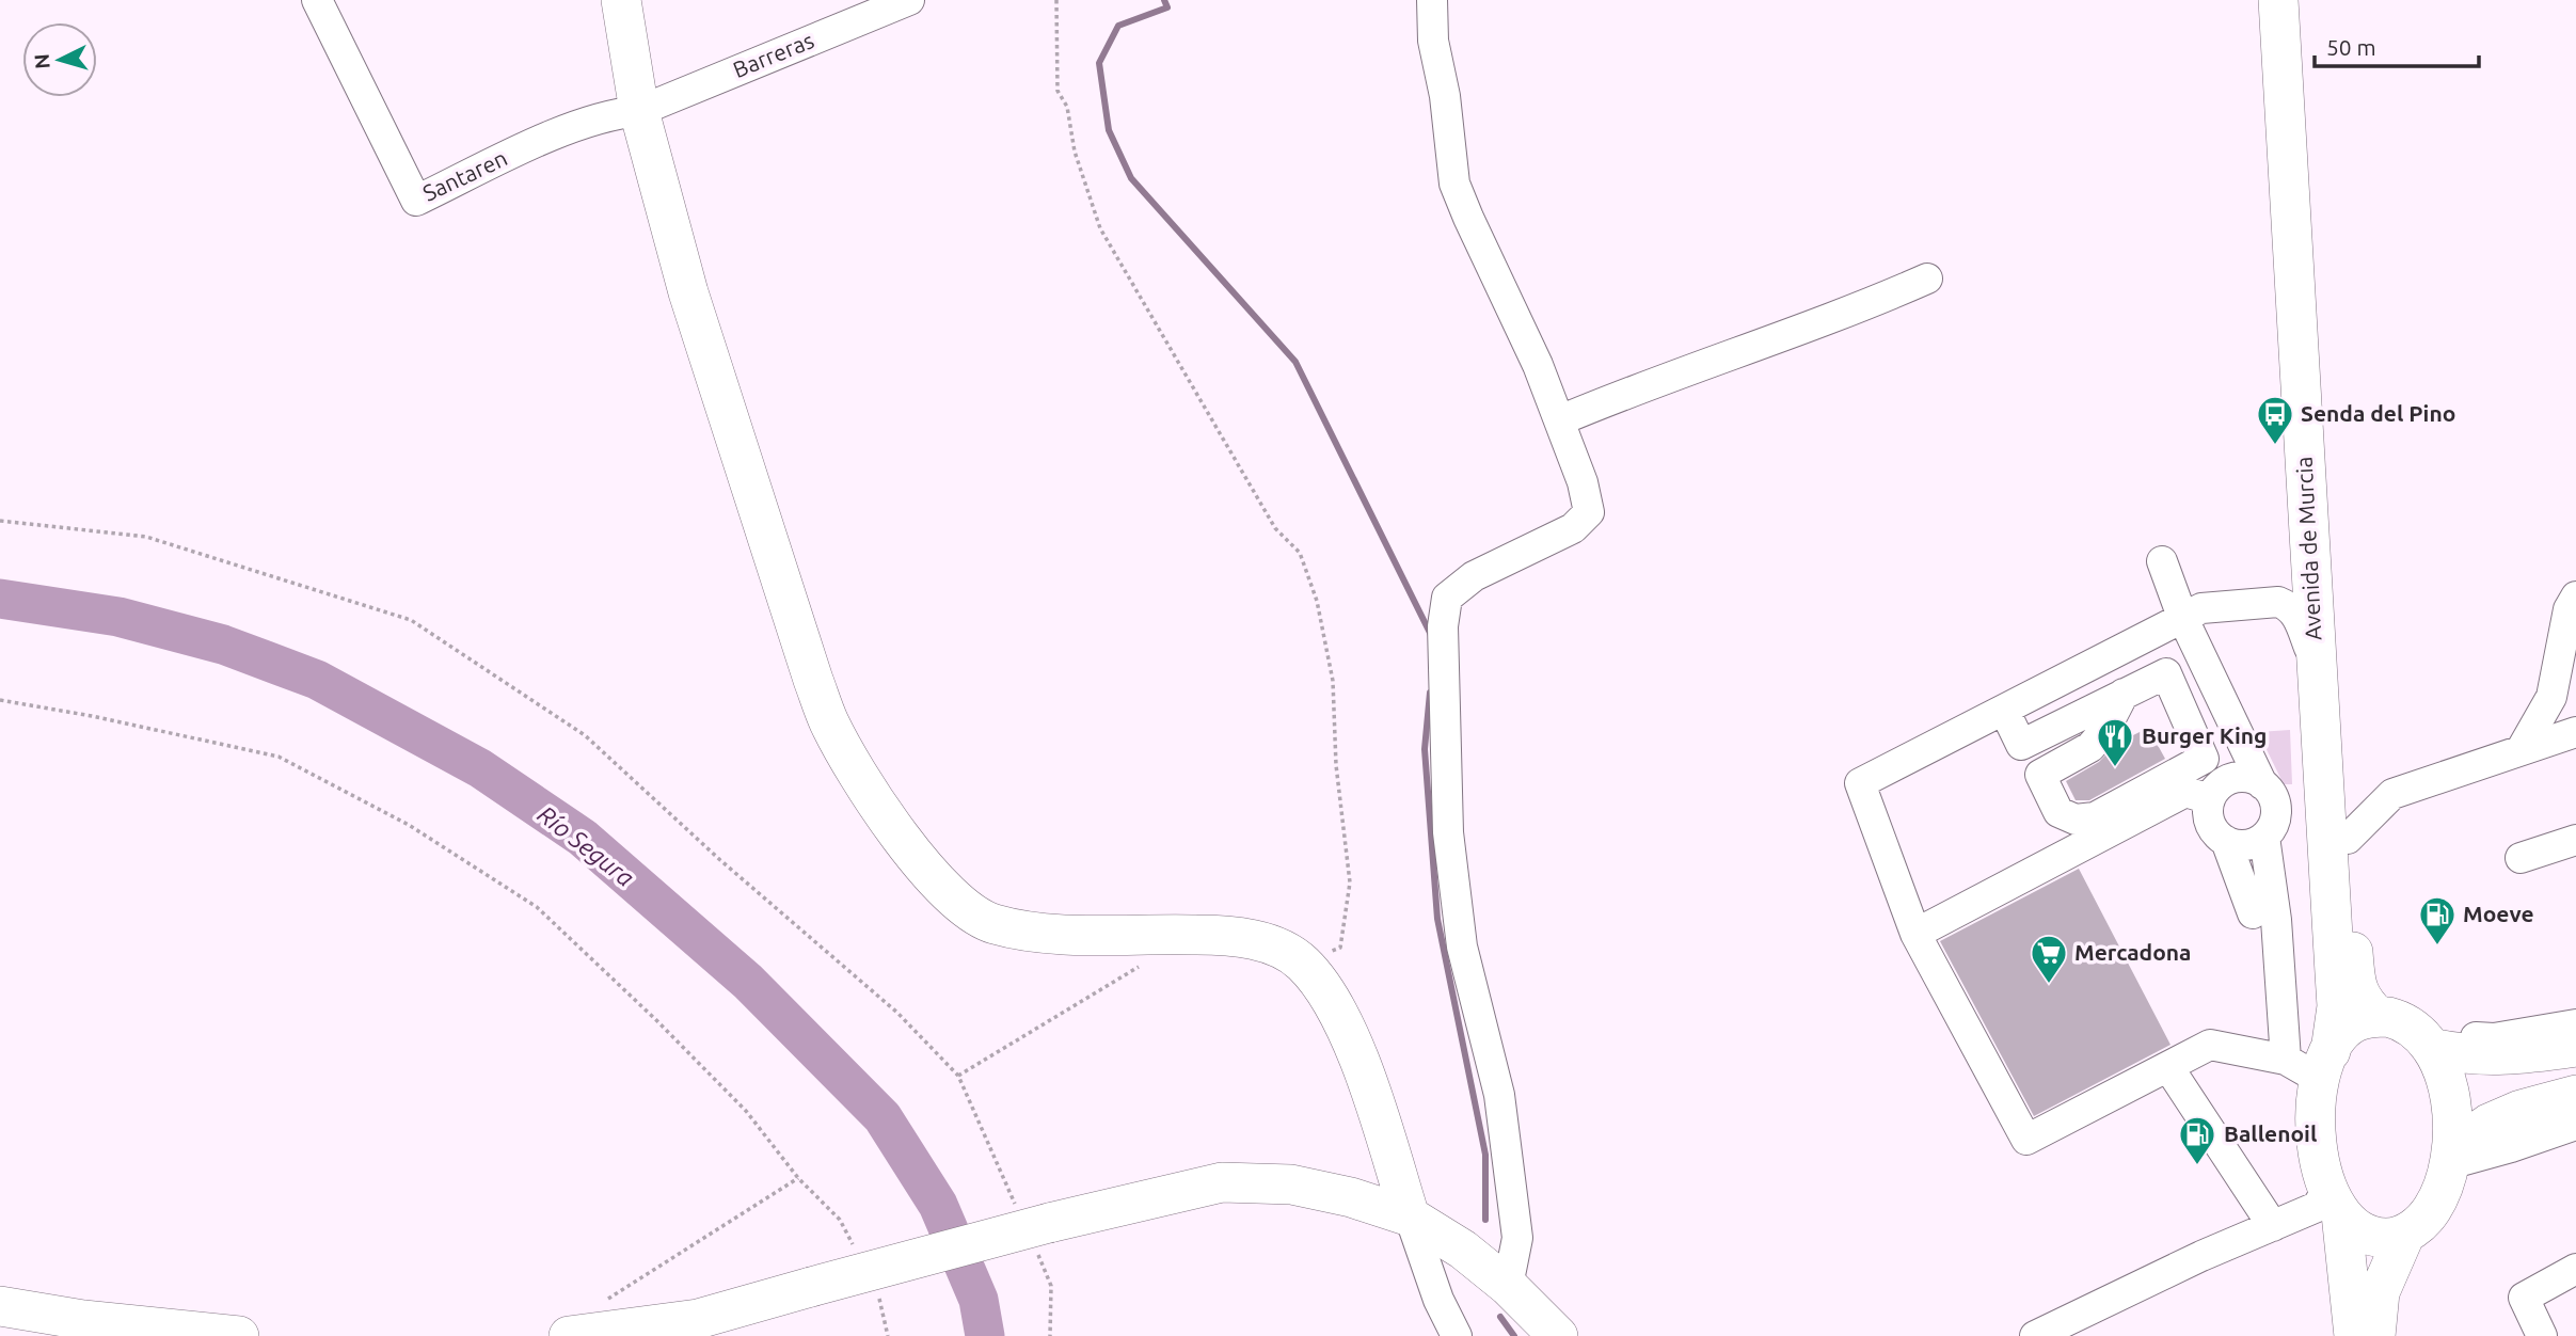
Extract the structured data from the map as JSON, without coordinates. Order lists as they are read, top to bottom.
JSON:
{
  "streets": {
    "main road": ["Avenida de Murcia"],
    "street": ["Barreras", "Santaren"]
  },
  "crossings": [
    ["Barreras", "Santaren"]
  ],
  "water": ["Río Segura"],
  "places": {
    "bus stop": ["Senda del Pino"],
    "restaurant": ["Burger King"],
    "fuel station": ["Moeve", "Ballenoil"],
    "supermarket": ["Mercadona"]
  },
  "scale_bar": "50 m",
  "north": "left"
}
